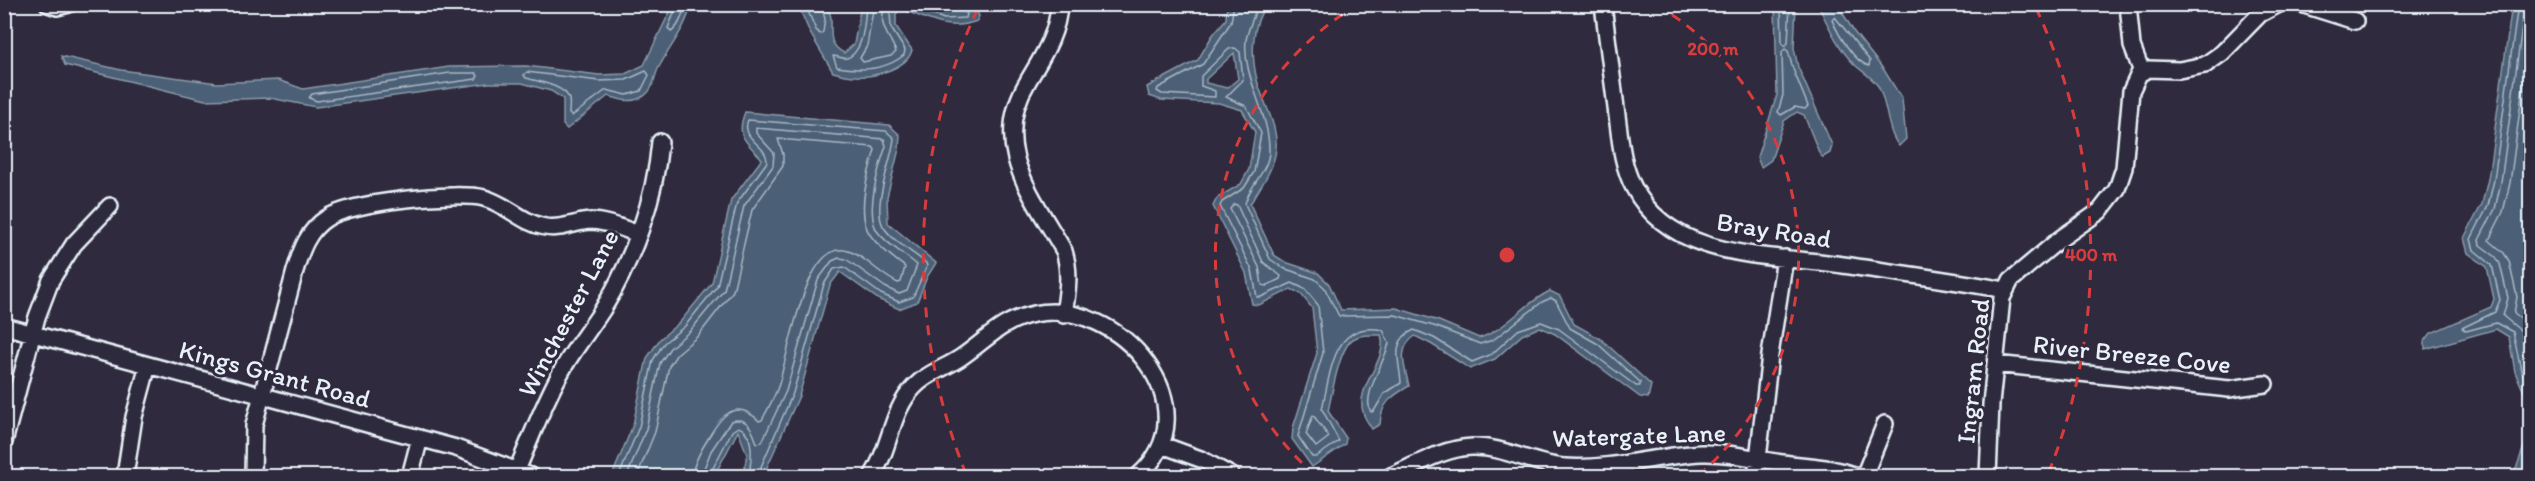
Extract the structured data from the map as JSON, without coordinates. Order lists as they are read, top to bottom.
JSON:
{
  "streets": {
    "street": [
      "Bray Road",
      "Winchester Lane",
      "River Breeze Cove",
      "Ingram Road",
      "Kings Grant Road",
      "Watergate Lane"
    ]
  },
  "crossings": [
    ["Bray Road", "Ingram Road"],
    ["Winchester Lane", "Kings Grant Road"],
    ["River Breeze Cove", "Ingram Road"]
  ],
  "rings": ["200 m", "400 m"]
}
